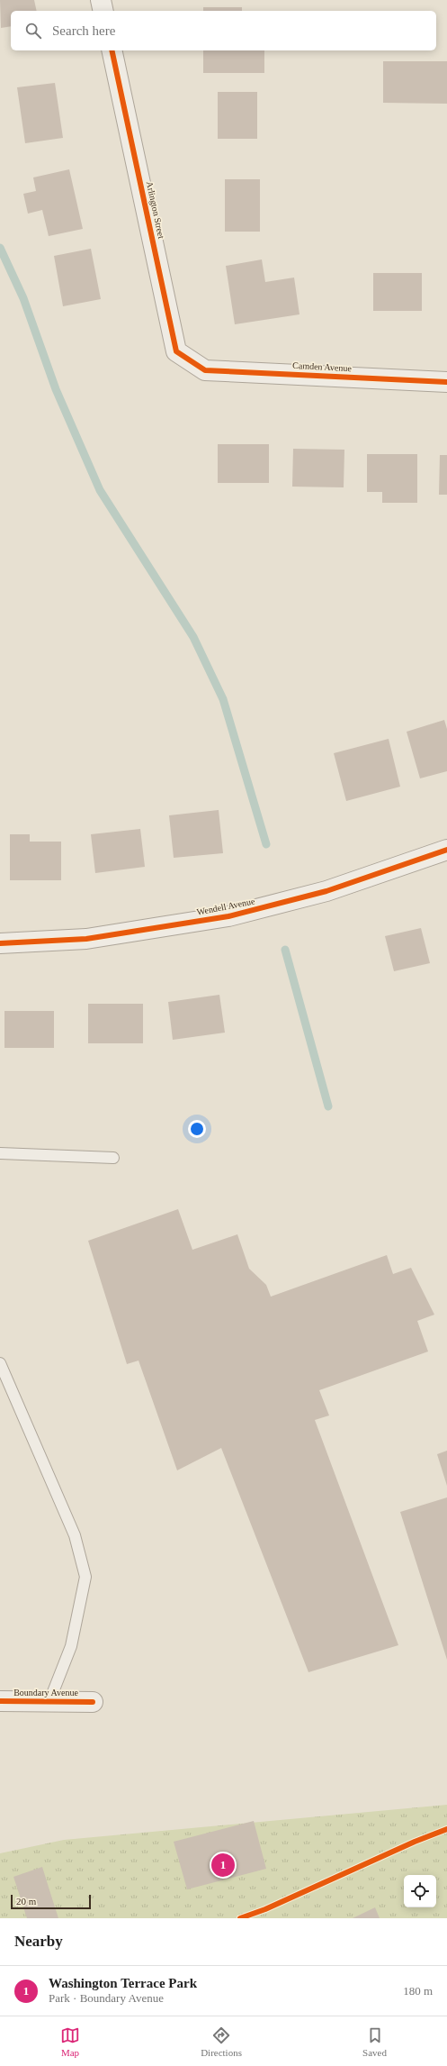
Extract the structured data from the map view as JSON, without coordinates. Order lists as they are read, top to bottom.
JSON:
{
  "streets": {
    "street": [
      "Arlington Street",
      "Camden Avenue",
      "Wendell Avenue",
      "Boundary Avenue"
    ]
  },
  "crossings": [
    ["Arlington Street", "Camden Avenue"]
  ],
  "scale_bar": "20 m",
  "page": {
    "search": "Search here",
    "pins": "1",
    "scale": "20 m",
    "heading": "Nearby",
    "list": [
      {
        "mark": "1",
        "name": "Washington Terrace Park",
        "note": "Park · Boundary Avenue",
        "value": "180 m"
      }
    ],
    "nav": ["Map", "Directions", "Saved"]
  }
}
